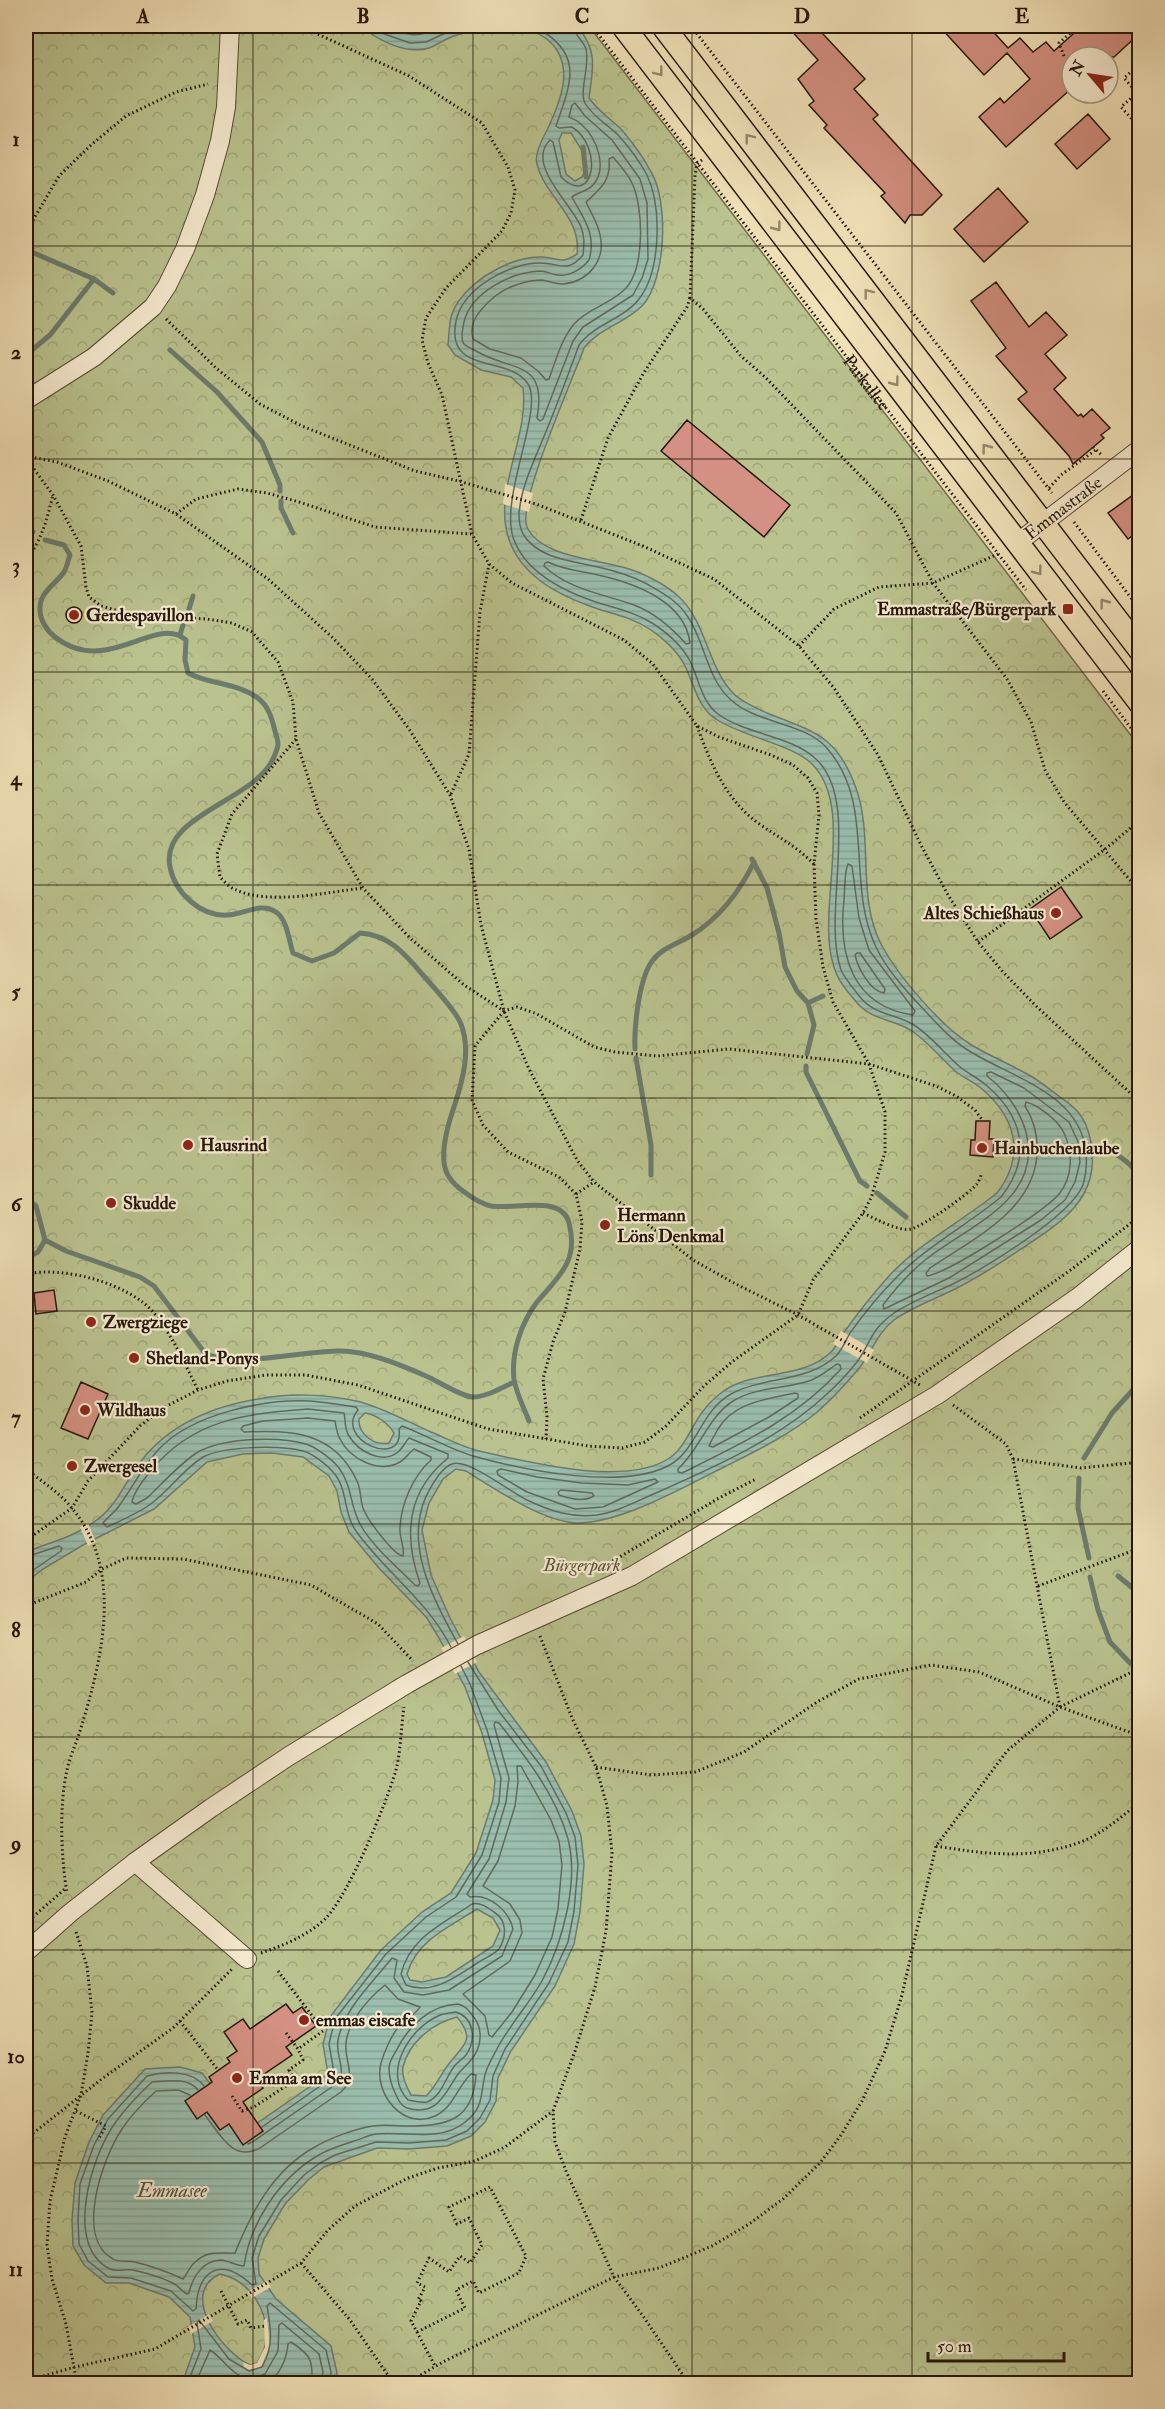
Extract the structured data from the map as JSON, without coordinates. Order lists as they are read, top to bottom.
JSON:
{
  "streets": {
    "main road": ["Parkallee"],
    "street": ["Emmastraße"]
  },
  "crossings": [
    ["Parkallee", "Emmastraße"]
  ],
  "water": ["Emmasee"],
  "parks": ["Bürgerpark"],
  "places": {
    "transit": ["Emmastraße/Bürgerpark"],
    "other": [
      "Gerdespavillon",
      "Altes Schießhaus",
      "Hausrind",
      "Hainbuchenlaube",
      "Skudde",
      "Hermann Löns Denkmal",
      "Zwergziege",
      "Shetland-Ponys",
      "Wildhaus",
      "Zwergesel",
      "emmas eiscafe",
      "Emma am See"
    ]
  },
  "scale_bar": "50 m",
  "north": "top left",
  "grid": {
    "columns": [
      "A",
      "B",
      "C",
      "D",
      "E"
    ],
    "rows": [
      "1",
      "2",
      "3",
      "4",
      "5",
      "6",
      "7",
      "8",
      "9",
      "10",
      "11"
    ]
  }
}
